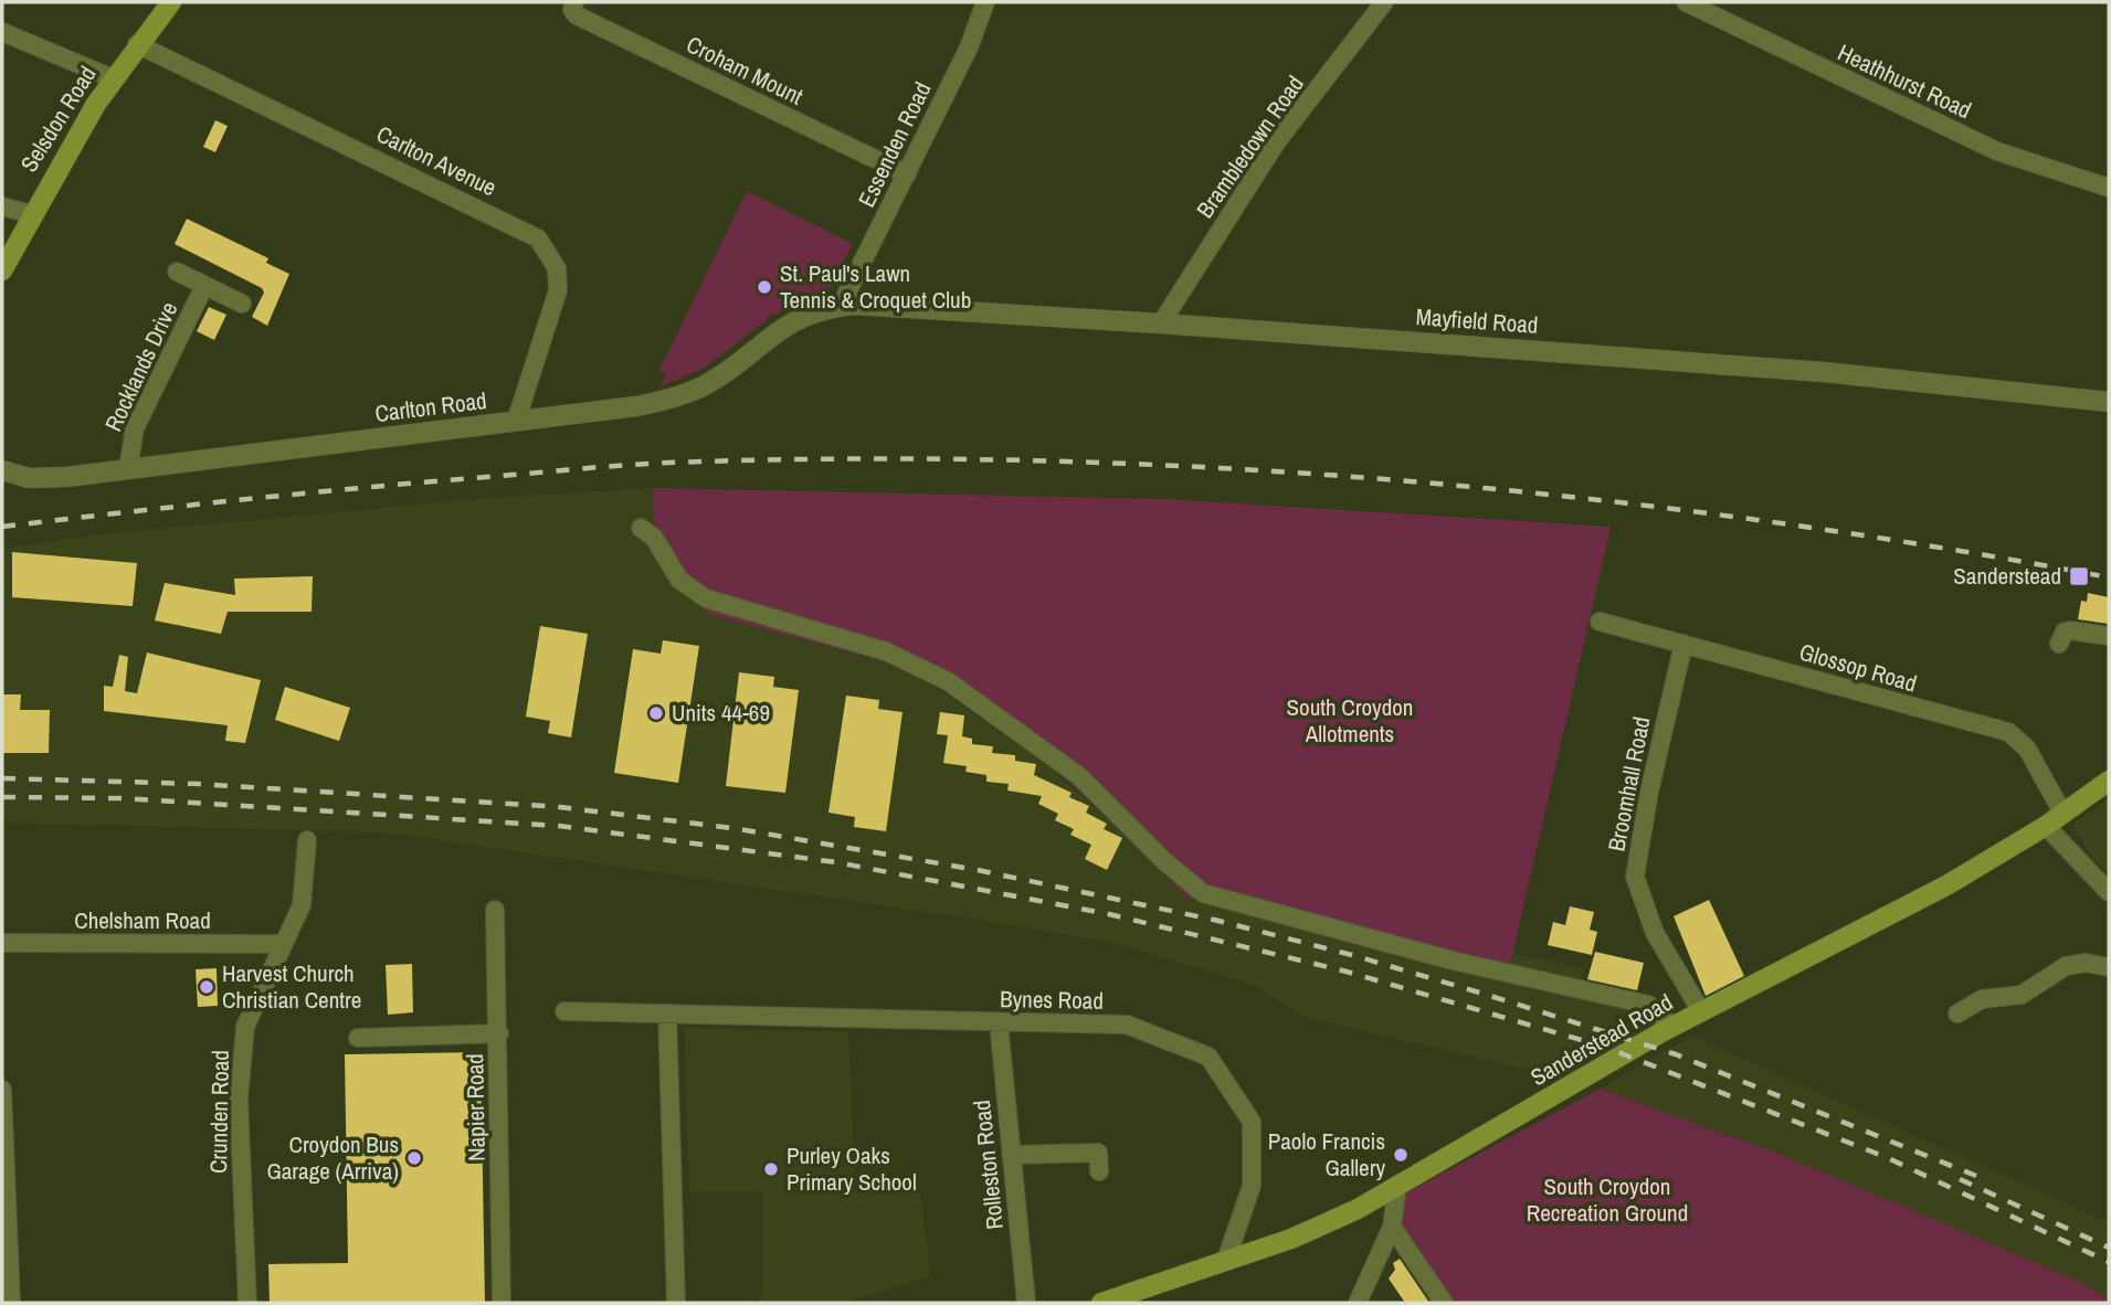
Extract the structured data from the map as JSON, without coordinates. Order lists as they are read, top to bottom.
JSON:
{
  "streets": {
    "main road": ["Selsdon Road", "Sanderstead Road"],
    "street": [
      "Croham Mount",
      "Heathhurst Road",
      "Essenden Road",
      "Brambledown Road",
      "Carlton Avenue",
      "Mayfield Road",
      "Rocklands Drive",
      "Carlton Road",
      "Glossop Road",
      "Broomhall Road",
      "Chelsham Road",
      "Bynes Road",
      "Napier Road",
      "Crunden Road",
      "Rolleston Road"
    ]
  },
  "crossings": [
    ["Croham Mount", "Essenden Road"],
    ["Selsdon Road", "Carlton Avenue"],
    ["Essenden Road", "Mayfield Road"],
    ["Essenden Road", "Carlton Road"],
    ["Brambledown Road", "Mayfield Road"],
    ["Carlton Avenue", "Carlton Road"],
    ["Mayfield Road", "Carlton Road"],
    ["Rocklands Drive", "Carlton Road"],
    ["Glossop Road", "Broomhall Road"],
    ["Glossop Road", "Sanderstead Road"],
    ["Broomhall Road", "Sanderstead Road"],
    ["Chelsham Road", "Crunden Road"],
    ["Bynes Road", "Sanderstead Road"],
    ["Bynes Road", "Rolleston Road"]
  ],
  "parks": ["South Croydon Allotments", "South Croydon Recreation Ground"],
  "places": {
    "other": [
      "St. Paul's Lawn Tennis & Croquet Club",
      "Units 44-69",
      "Harvest Church Christian Centre",
      "Paolo Francis Gallery",
      "Croydon Bus Garage (Arriva)",
      "Purley Oaks Primary School"
    ],
    "transit": ["Sanderstead"]
  }
}
